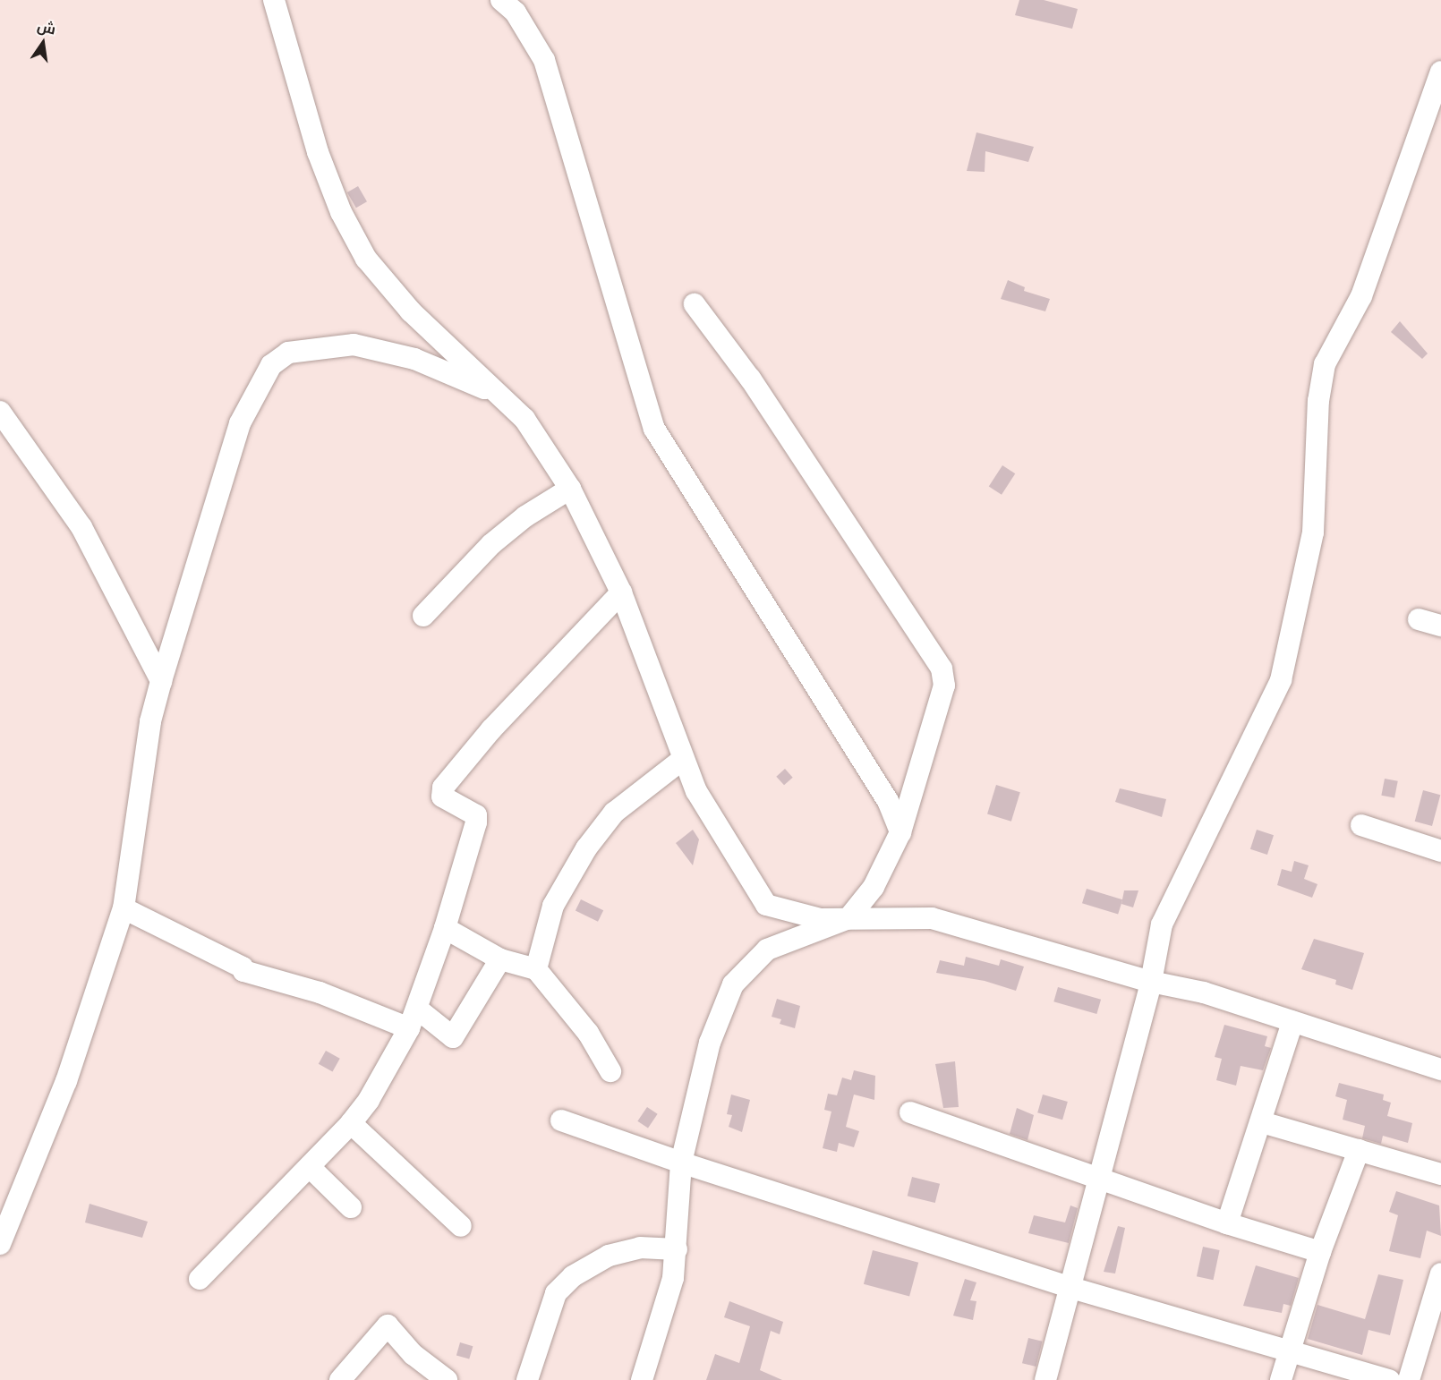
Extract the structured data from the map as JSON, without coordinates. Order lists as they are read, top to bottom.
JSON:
{
  "north": "top"
}
